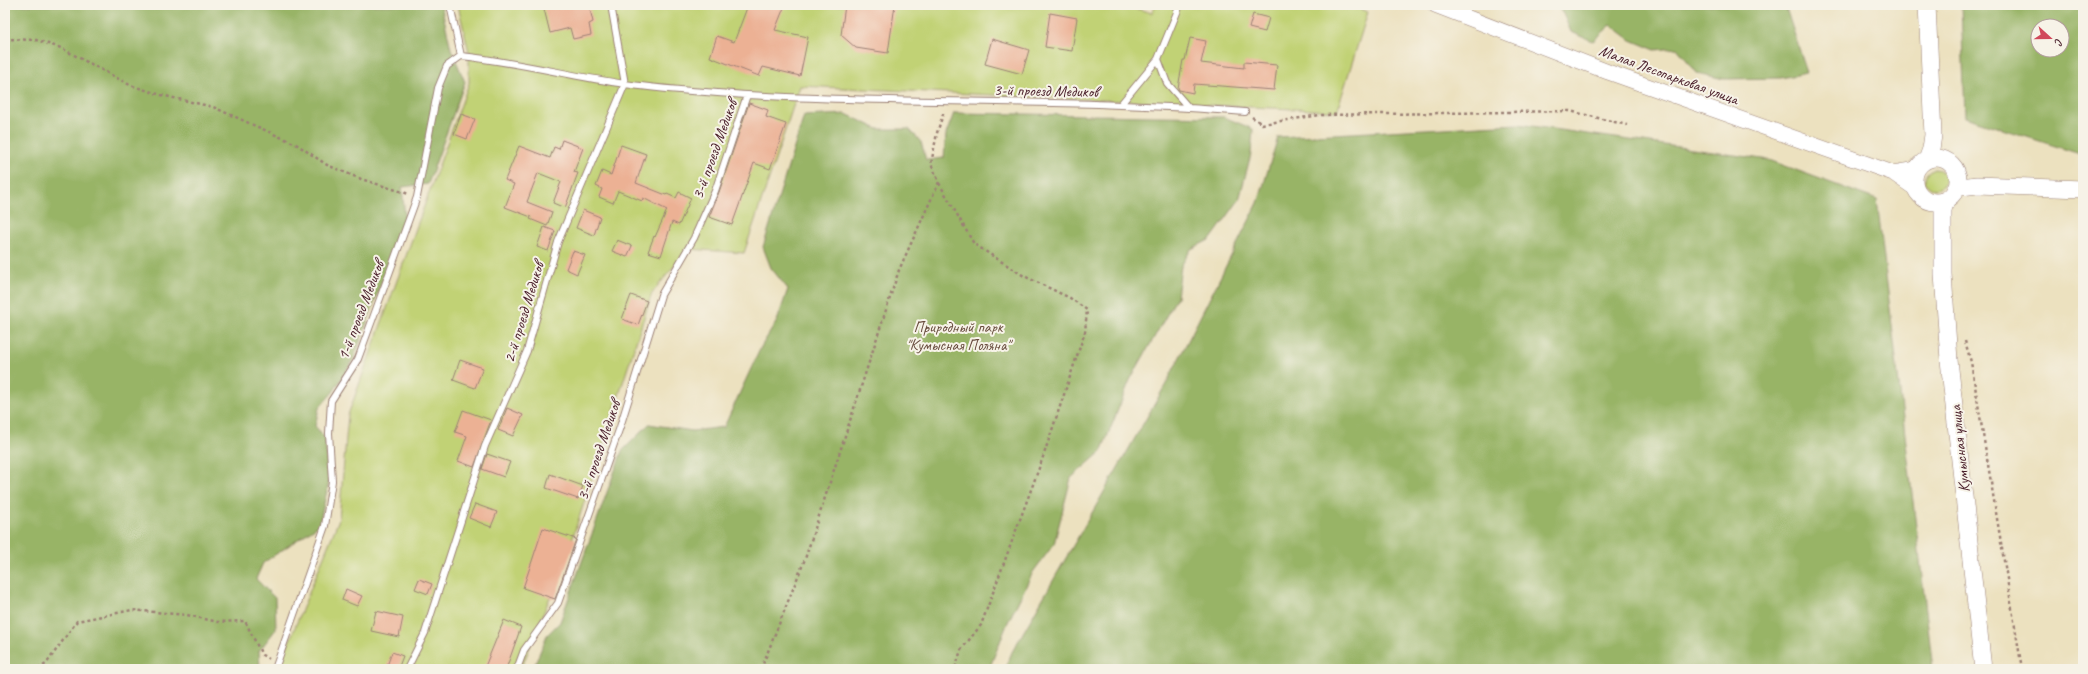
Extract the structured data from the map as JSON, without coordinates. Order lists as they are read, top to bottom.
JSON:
{
  "streets": {
    "main road": ["Кумысная улица"],
    "street": ["Малая Лесопарковая улица"],
    "lane": ["3-й проезд Медиков", "1-й проезд Медиков", "2-й проезд Медиков"]
  },
  "crossings": [
    ["Малая Лесопарковая улица", "Кумысная улица"]
  ],
  "parks": ["Природный парк \"Кумысная Поляна\""],
  "north": "right"
}
